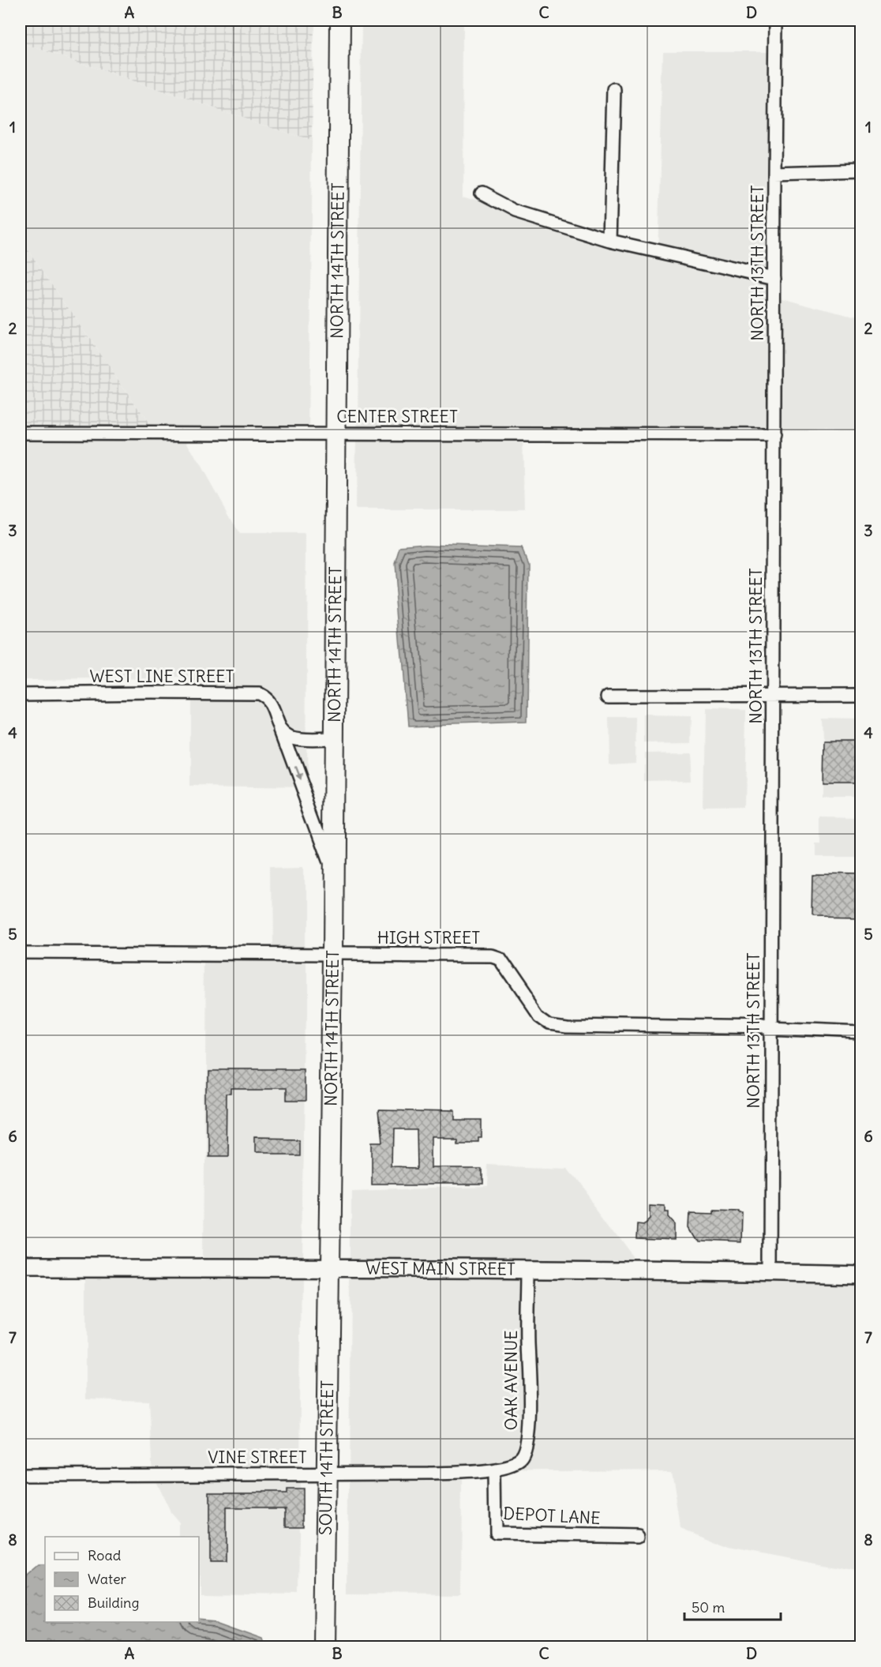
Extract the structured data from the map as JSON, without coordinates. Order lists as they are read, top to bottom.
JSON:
{
  "streets": {
    "highway": ["NORTH 14TH STREET", "SOUTH 14TH STREET"],
    "main road": ["WEST MAIN STREET"],
    "street": [
      "NORTH 13TH STREET",
      "CENTER STREET",
      "WEST LINE STREET",
      "HIGH STREET",
      "OAK AVENUE",
      "VINE STREET",
      "DEPOT LANE"
    ]
  },
  "crossings": [
    ["NORTH 14TH STREET", "CENTER STREET"],
    ["NORTH 14TH STREET", "WEST LINE STREET"],
    ["NORTH 14TH STREET", "HIGH STREET"],
    ["NORTH 14TH STREET", "WEST MAIN STREET"],
    ["NORTH 14TH STREET", "SOUTH 14TH STREET"],
    ["NORTH 13TH STREET", "CENTER STREET"],
    ["NORTH 13TH STREET", "HIGH STREET"],
    ["NORTH 13TH STREET", "WEST MAIN STREET"],
    ["WEST MAIN STREET", "OAK AVENUE"],
    ["WEST MAIN STREET", "SOUTH 14TH STREET"],
    ["OAK AVENUE", "VINE STREET"],
    ["OAK AVENUE", "DEPOT LANE"],
    ["VINE STREET", "SOUTH 14TH STREET"],
    ["VINE STREET", "DEPOT LANE"]
  ],
  "legend": ["Road", "Water", "Building"],
  "scale_bar": "50 m",
  "grid": {
    "columns": [
      "A",
      "B",
      "C",
      "D"
    ],
    "rows": [
      "1",
      "2",
      "3",
      "4",
      "5",
      "6",
      "7",
      "8"
    ]
  }
}
